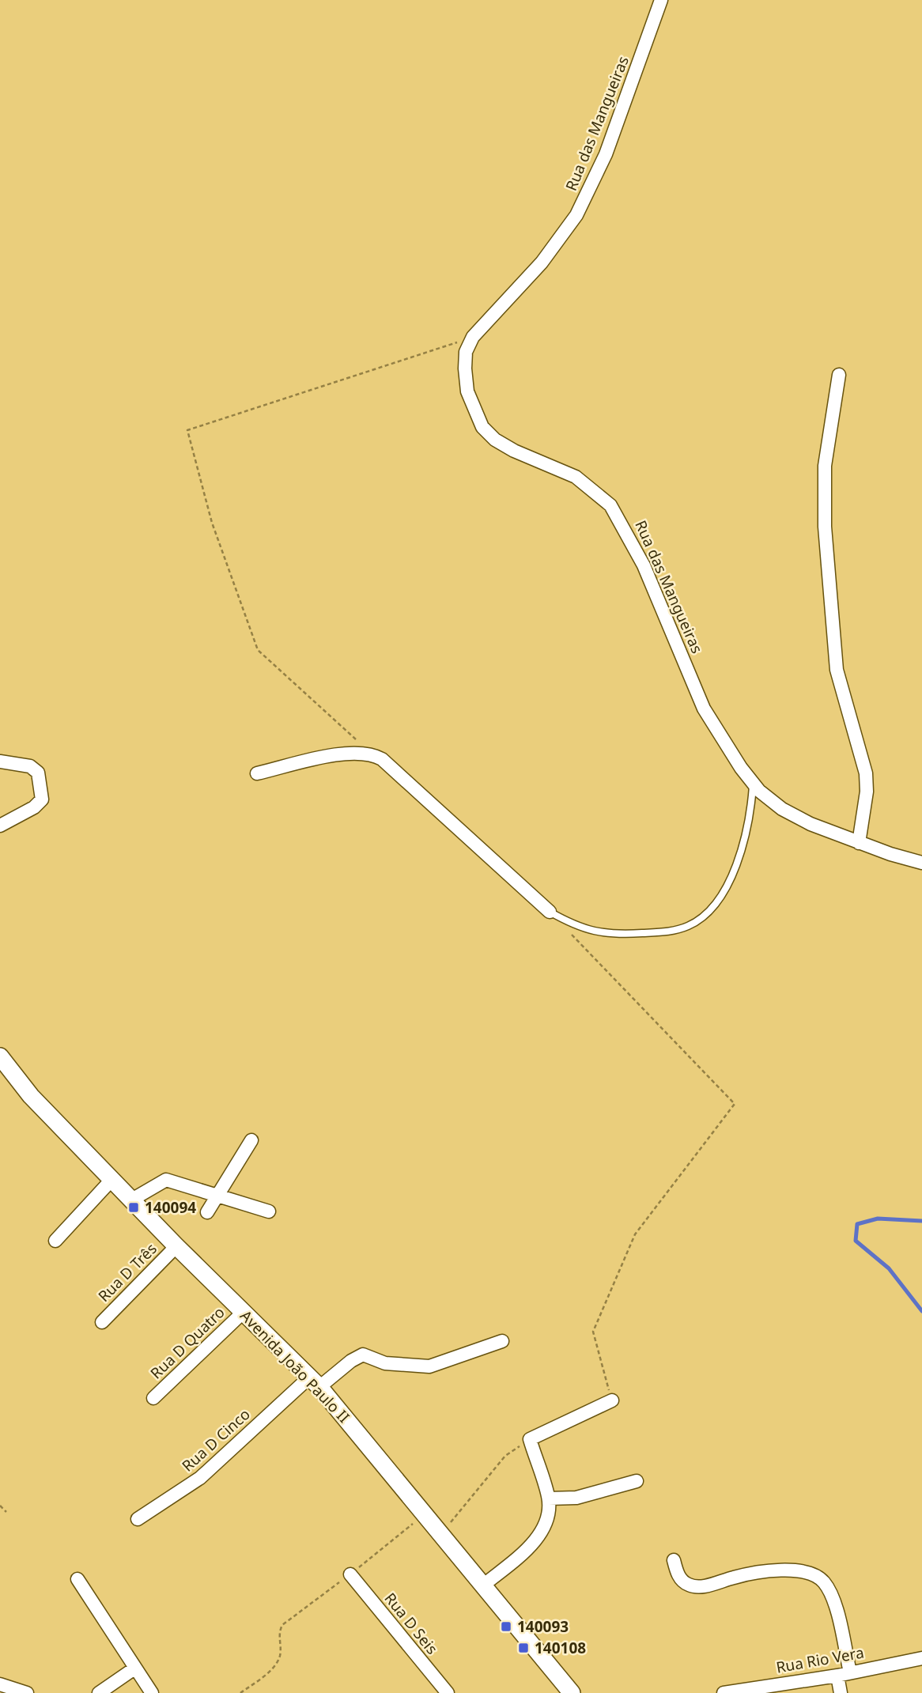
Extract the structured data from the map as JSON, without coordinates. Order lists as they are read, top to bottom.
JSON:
{
  "streets": {
    "main road": ["Avenida João Paulo II"],
    "street": [
      "Rua das Mangueiras",
      "Rua D Três",
      "Rua D Quatro",
      "Rua D Cinco",
      "Rua D Seis",
      "Rua Rio Vera"
    ]
  },
  "crossings": [
    ["Rua D Três", "Avenida João Paulo II"],
    ["Rua D Quatro", "Avenida João Paulo II"],
    ["Avenida João Paulo II", "Rua D Cinco"]
  ],
  "places": {
    "transit": ["140094", "140093", "140108"]
  }
}
